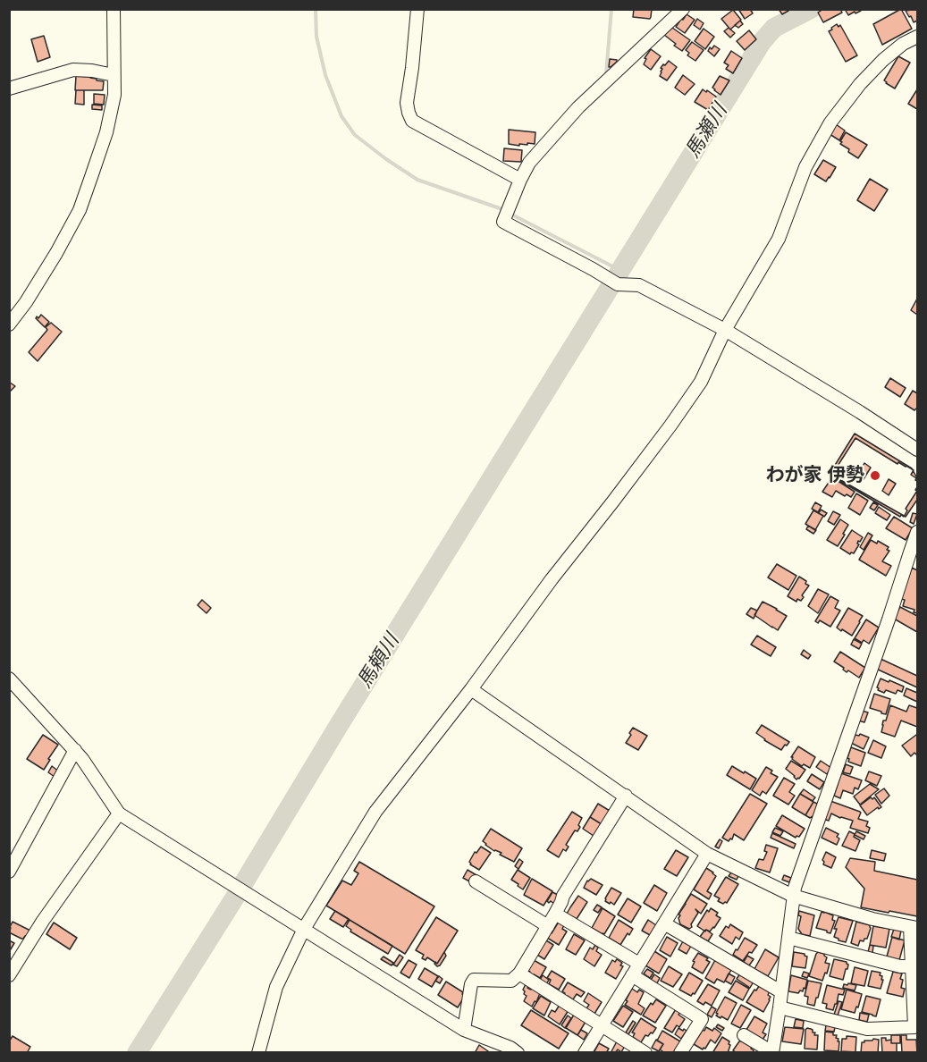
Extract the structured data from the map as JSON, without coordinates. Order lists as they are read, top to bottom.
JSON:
{
  "water": ["馬瀬川", "馬頼川"],
  "places": ["わが家 伊勢"]
}
